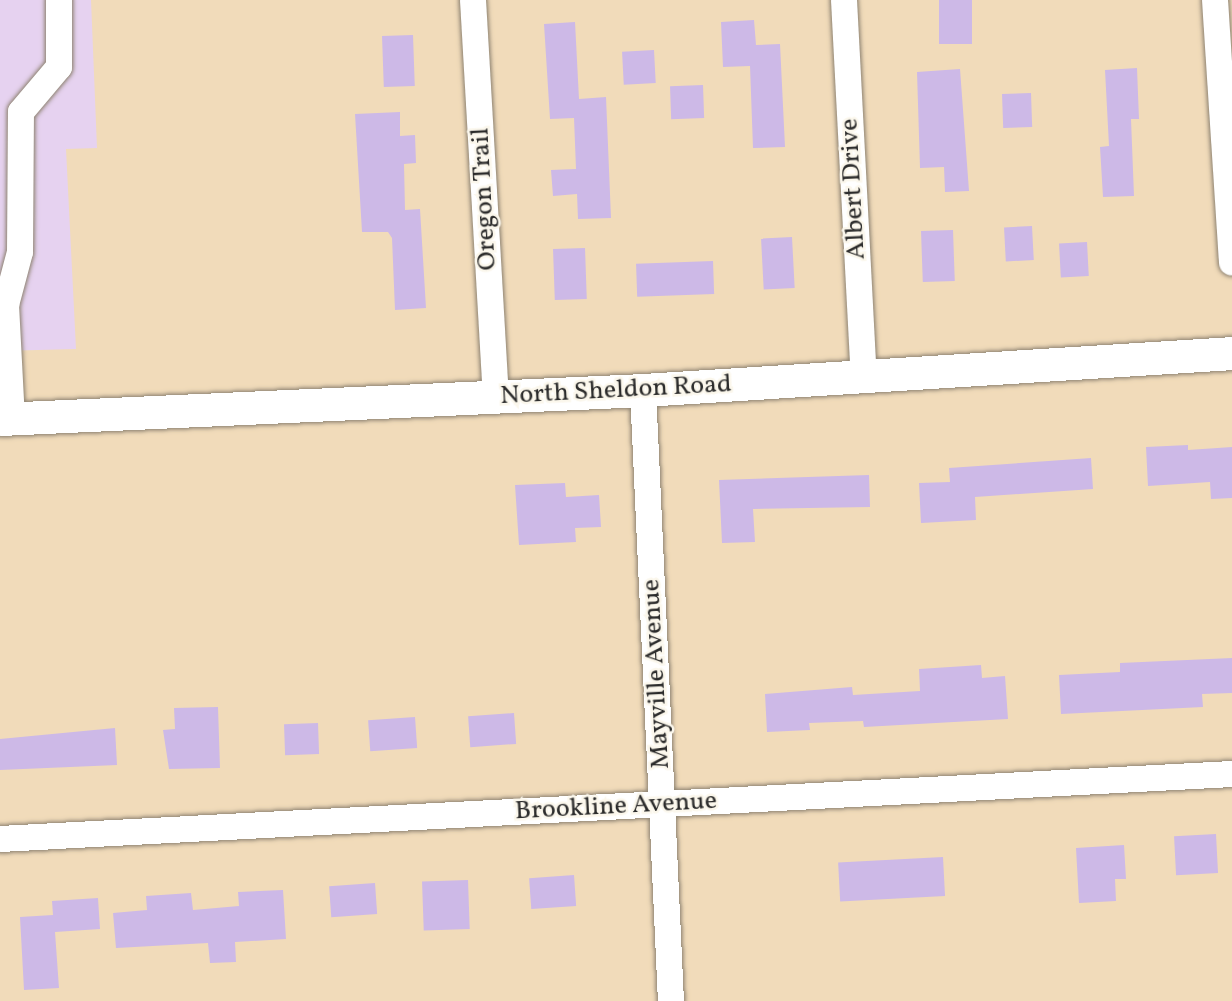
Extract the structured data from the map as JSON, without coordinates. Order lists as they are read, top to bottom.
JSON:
{
  "streets": {
    "main road": ["North Sheldon Road"],
    "street": [
      "Albert Drive",
      "Oregon Trail",
      "Mayville Avenue",
      "Brookline Avenue"
    ]
  },
  "crossings": [
    ["Albert Drive", "North Sheldon Road"],
    ["Oregon Trail", "North Sheldon Road"],
    ["North Sheldon Road", "Mayville Avenue"],
    ["Mayville Avenue", "Brookline Avenue"]
  ]
}
